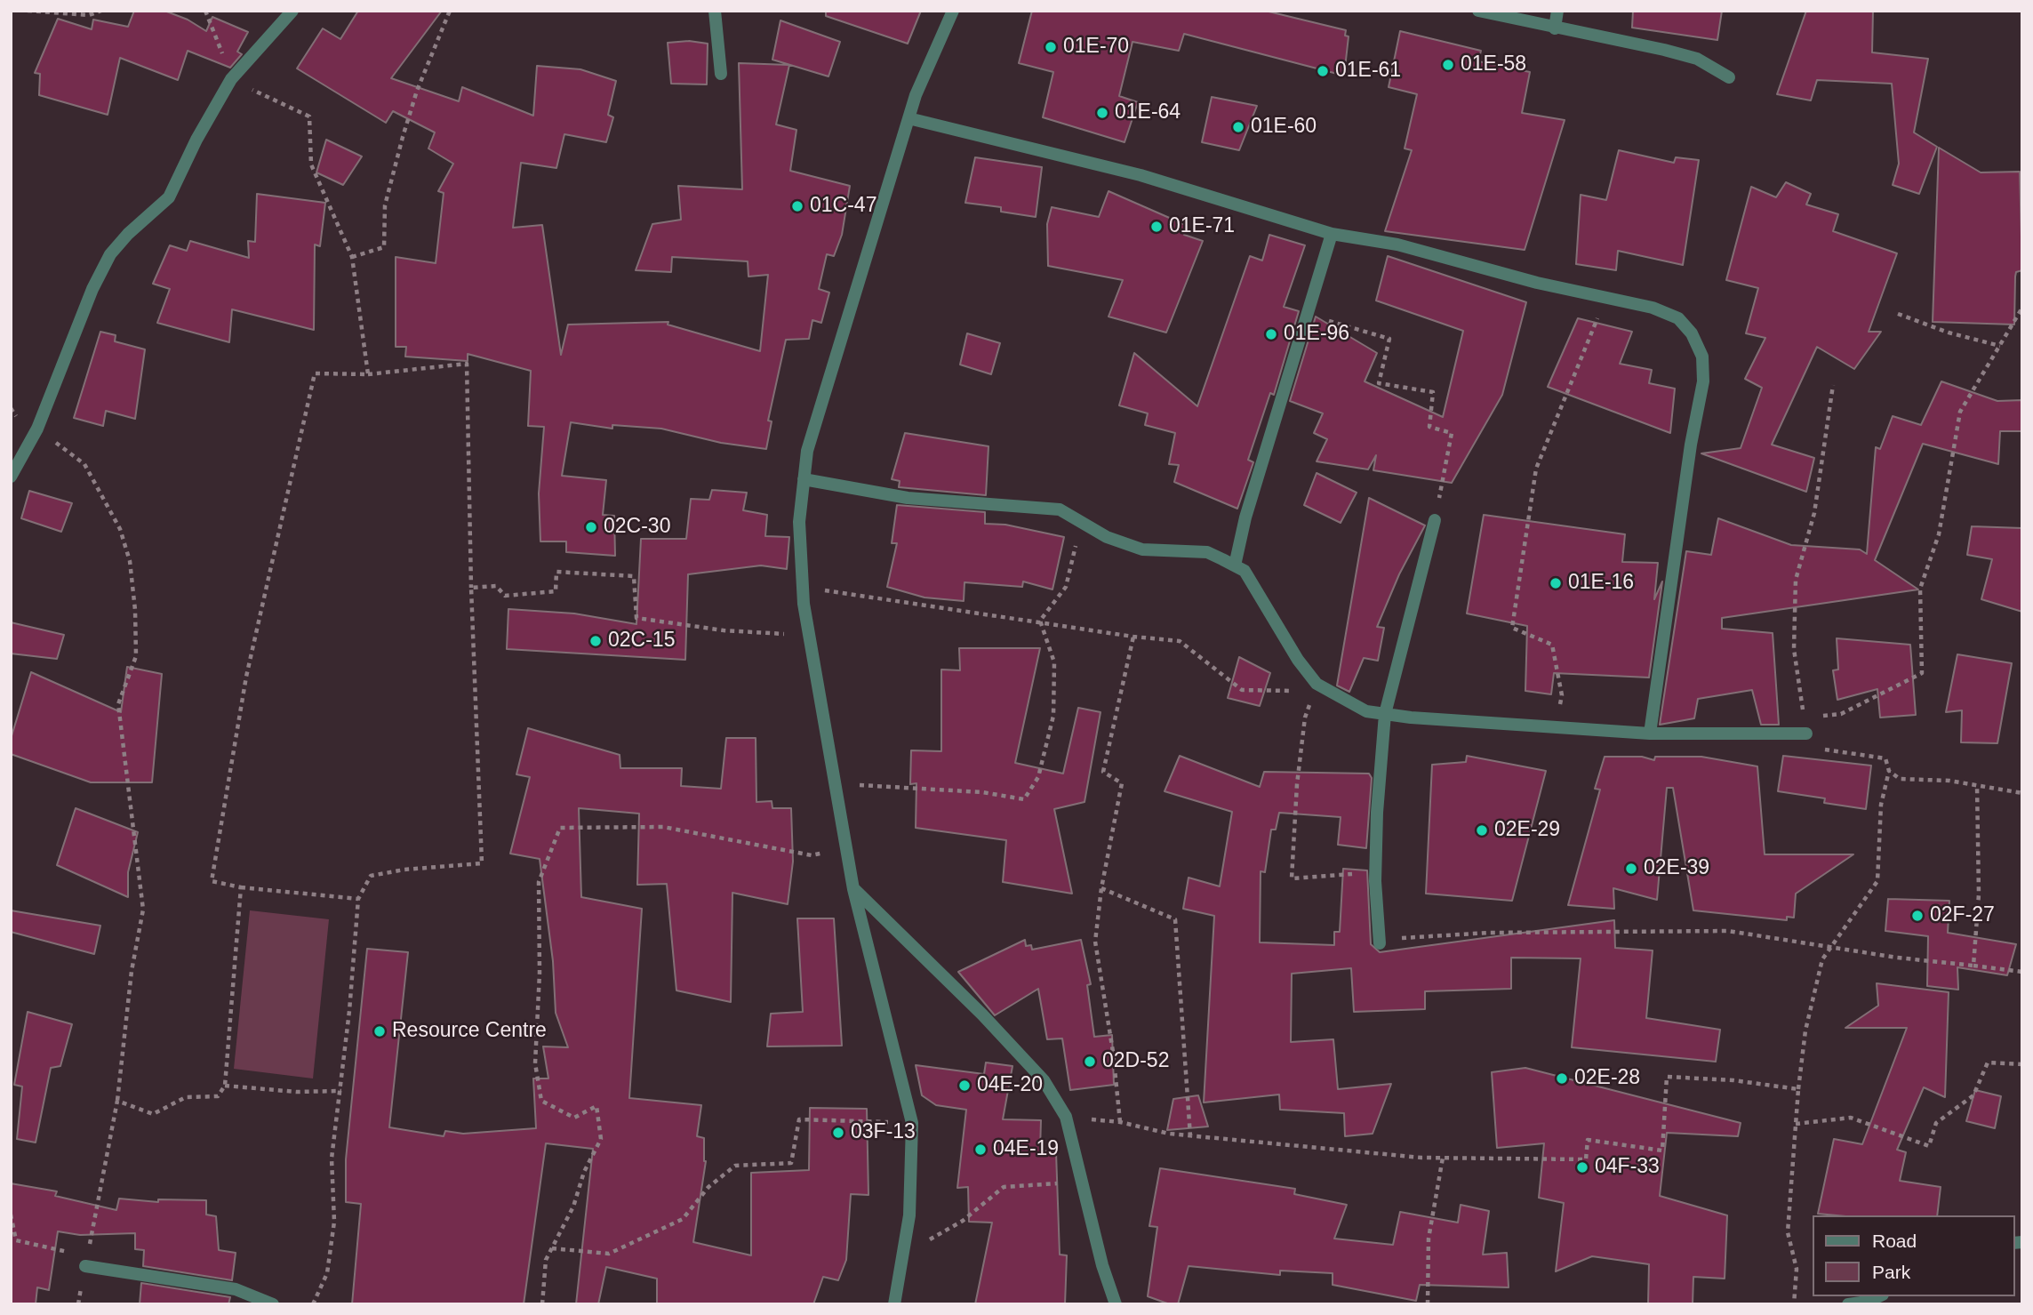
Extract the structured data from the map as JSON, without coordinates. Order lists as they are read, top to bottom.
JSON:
{
  "places": [
    "01E-70",
    "01E-58",
    "01E-61",
    "01E-64",
    "01E-60",
    "01C-47",
    "01E-71",
    "01E-96",
    "02C-30",
    "01E-16",
    "02C-15",
    "02E-29",
    "02E-39",
    "02F-27",
    "Resource Centre",
    "02D-52",
    "02E-28",
    "04E-20",
    "03F-13",
    "04E-19",
    "04F-33"
  ],
  "legend": ["Road", "Park"]
}
